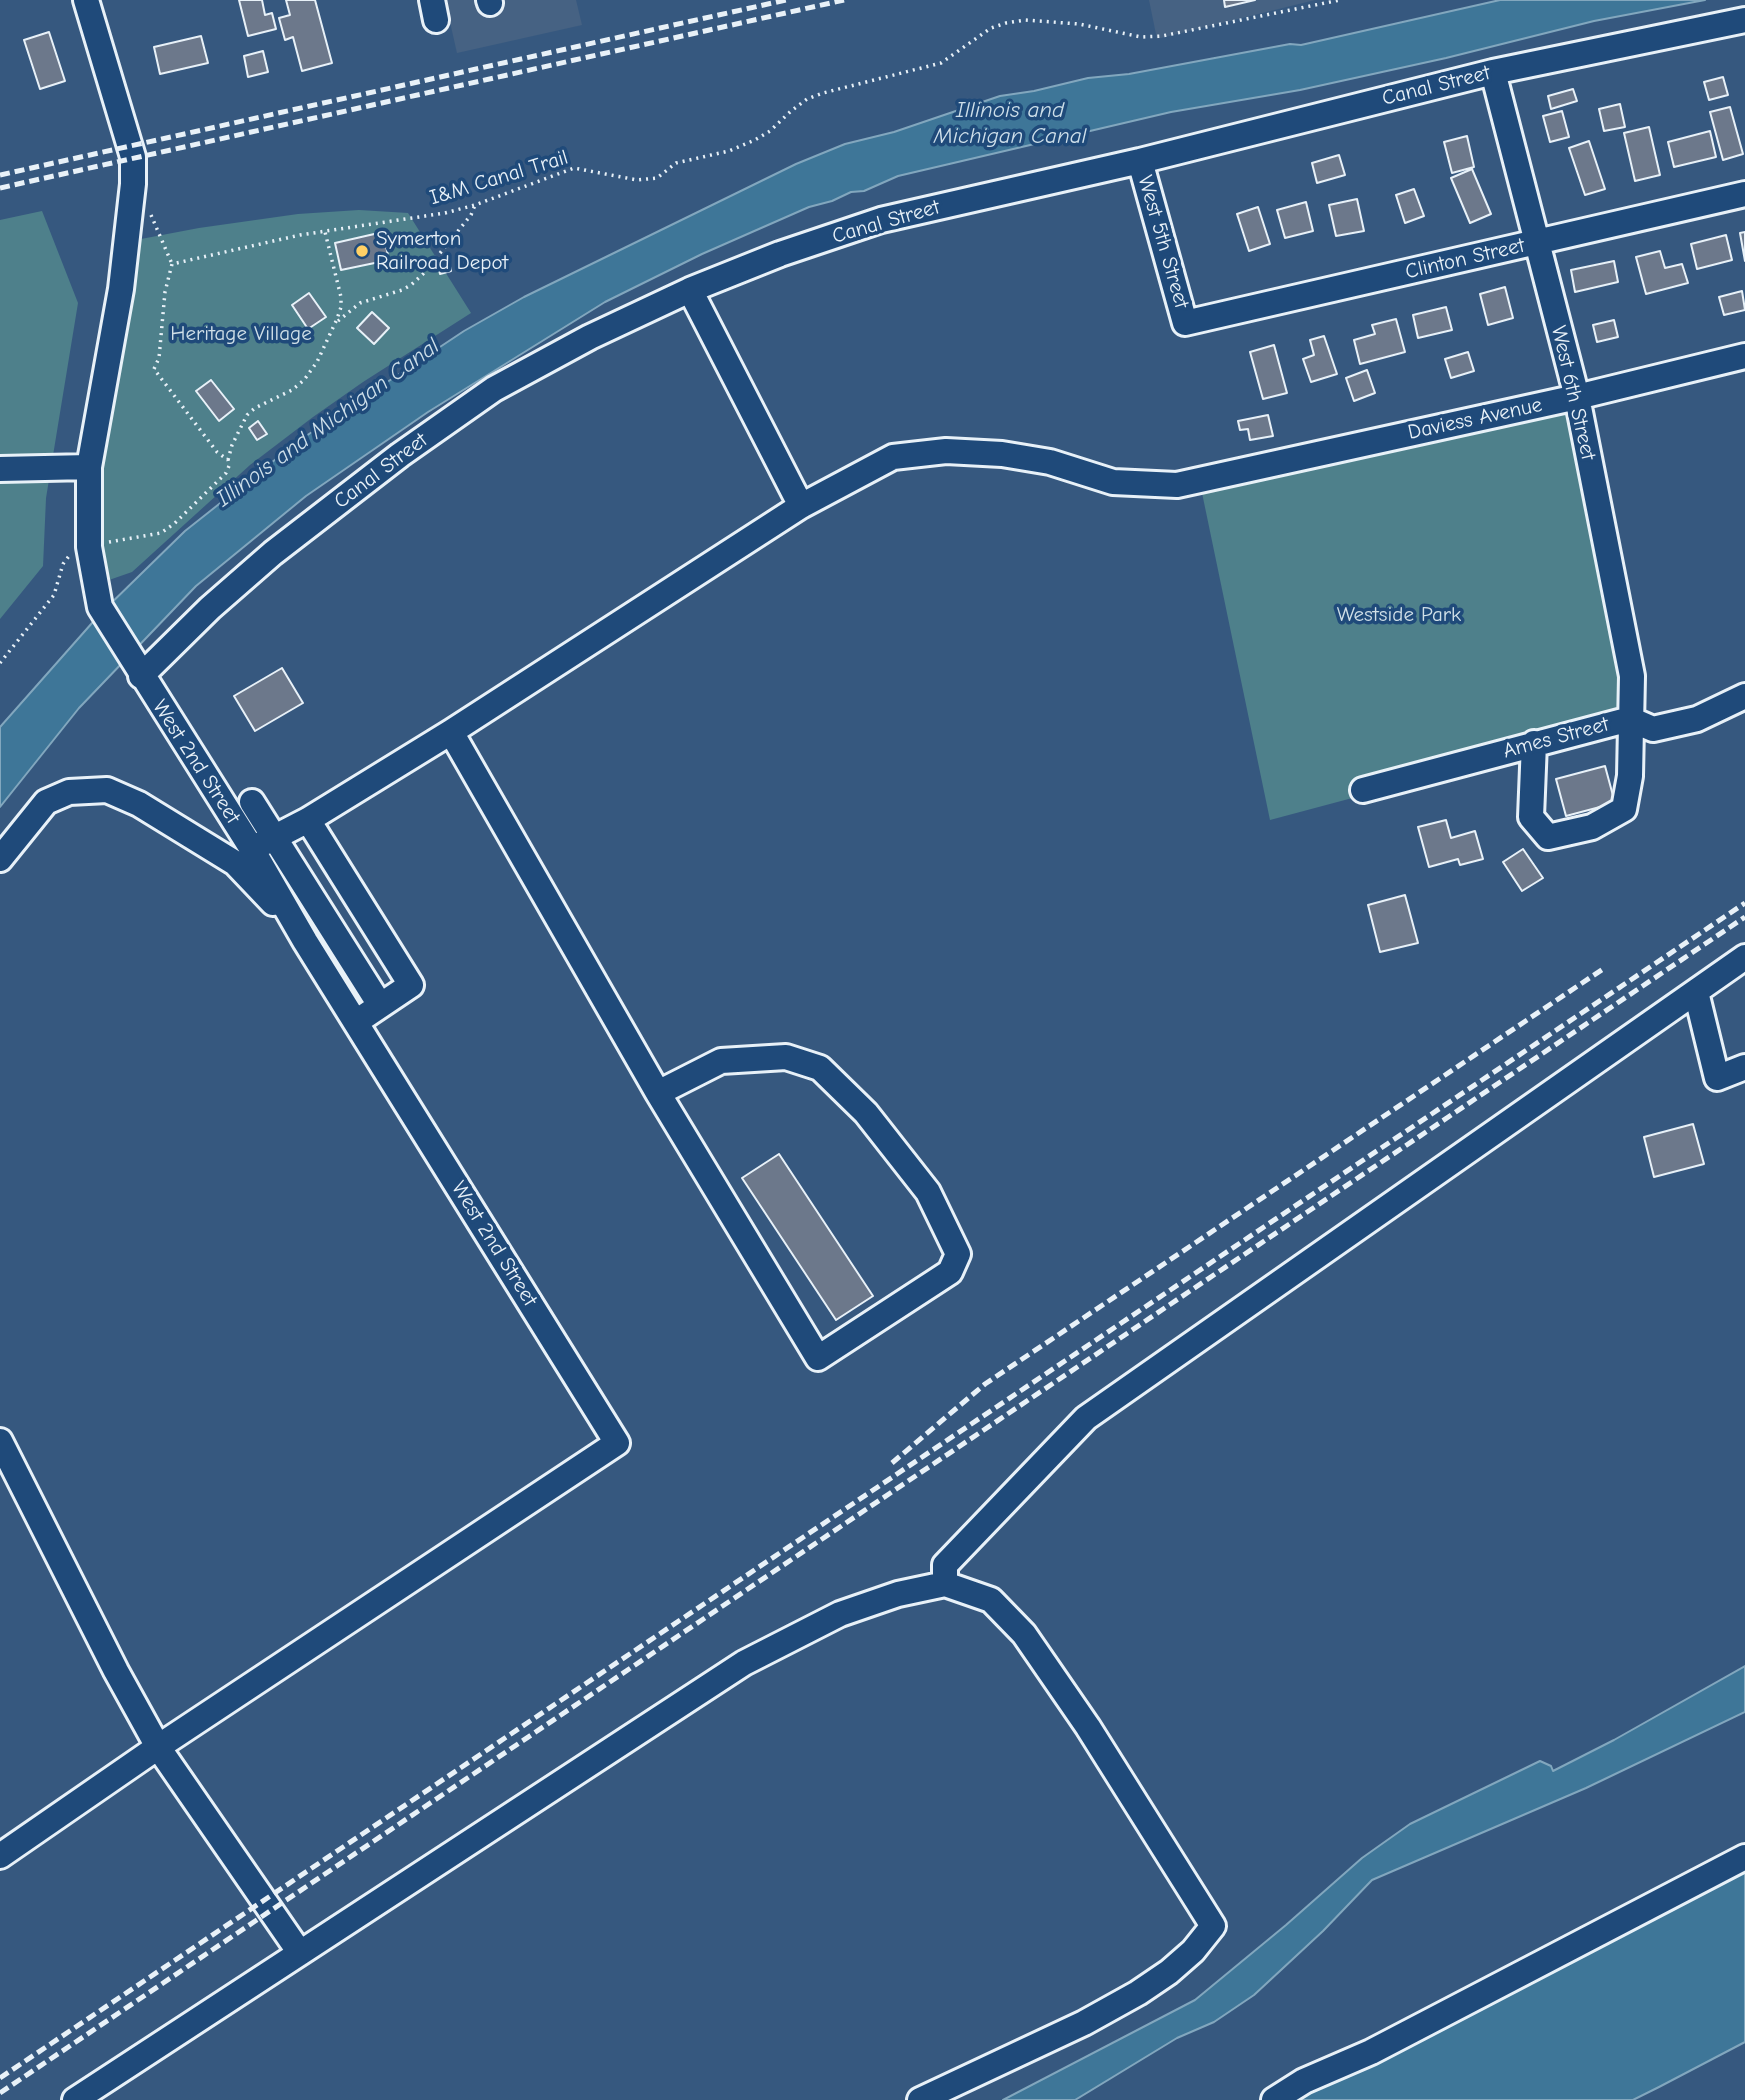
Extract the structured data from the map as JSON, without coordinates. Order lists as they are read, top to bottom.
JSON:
{
  "streets": {
    "street": [
      "Canal Street",
      "West 5th Street",
      "Clinton Street",
      "West 6th Street",
      "Daviess Avenue",
      "Ames Street",
      "West 2nd Street"
    ],
    "path": ["I&M Canal Trail"]
  },
  "crossings": [
    ["Canal Street", "West 5th Street"],
    ["Canal Street", "West 6th Street"],
    ["Canal Street", "West 2nd Street"],
    ["West 5th Street", "Clinton Street"],
    ["Clinton Street", "West 6th Street"],
    ["West 6th Street", "Daviess Avenue"],
    ["West 6th Street", "Ames Street"],
    ["Daviess Avenue", "West 2nd Street"]
  ],
  "water": ["Illinois and Michigan Canal"],
  "parks": ["Heritage Village", "Westside Park"],
  "places": ["Symerton Railroad Depot"]
}
